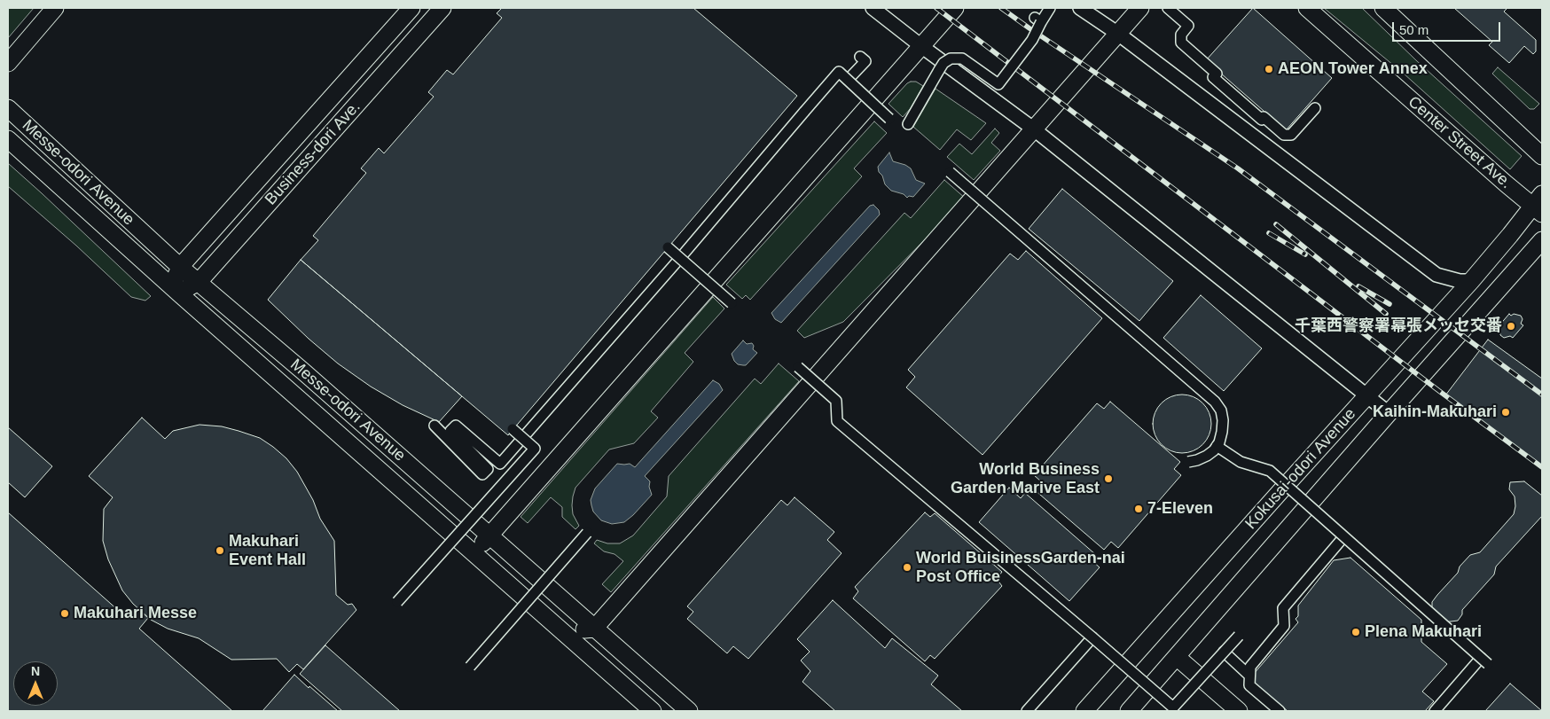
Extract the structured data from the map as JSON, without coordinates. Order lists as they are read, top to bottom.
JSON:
{
  "streets": {
    "street": [
      "Center Street Ave.",
      "Business-dori Ave.",
      "Messe-odori Avenue",
      "Kokusai-odori Avenue"
    ]
  },
  "crossings": [
    ["Center Street Ave.", "Kokusai-odori Avenue"],
    ["Business-dori Ave.", "Messe-odori Avenue"]
  ],
  "places": [
    "AEON Tower Annex",
    "千葉西警察署幕張メッセ交番",
    "Kaihin-Makuhari",
    "World Business Garden Marive East",
    "7-Eleven",
    "Makuhari Event Hall",
    "World BuisinessGarden-nai Post Office",
    "Makuhari Messe",
    "Plena Makuhari"
  ],
  "scale_bar": "50 m",
  "north": "top"
}
